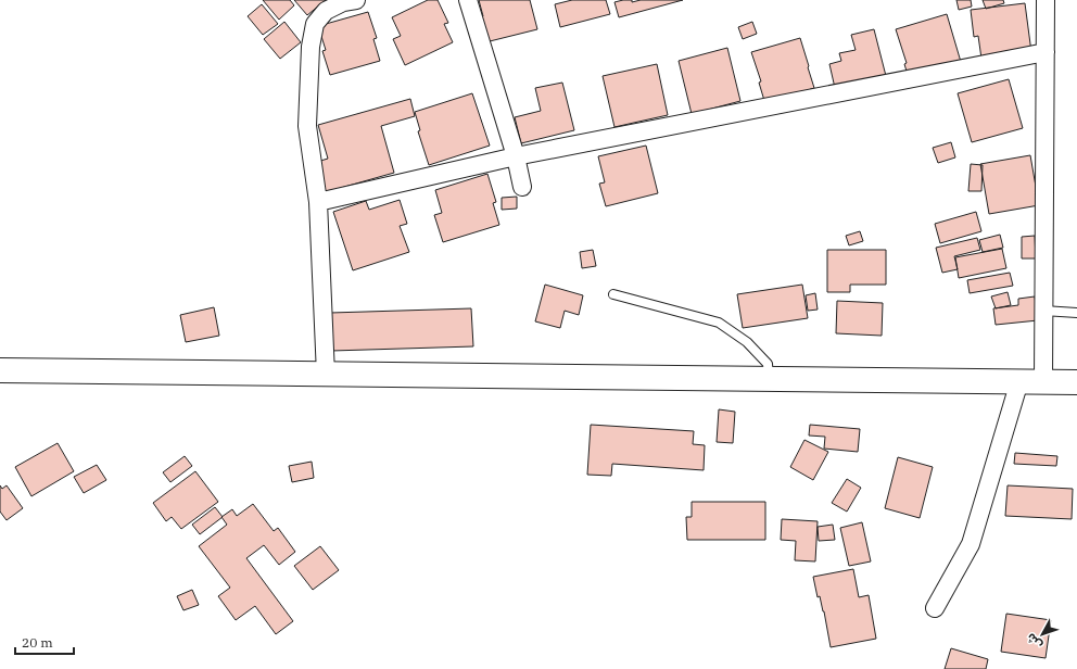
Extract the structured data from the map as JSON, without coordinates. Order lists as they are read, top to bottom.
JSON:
{
  "scale_bar": "20 m",
  "north": "bottom left"
}
